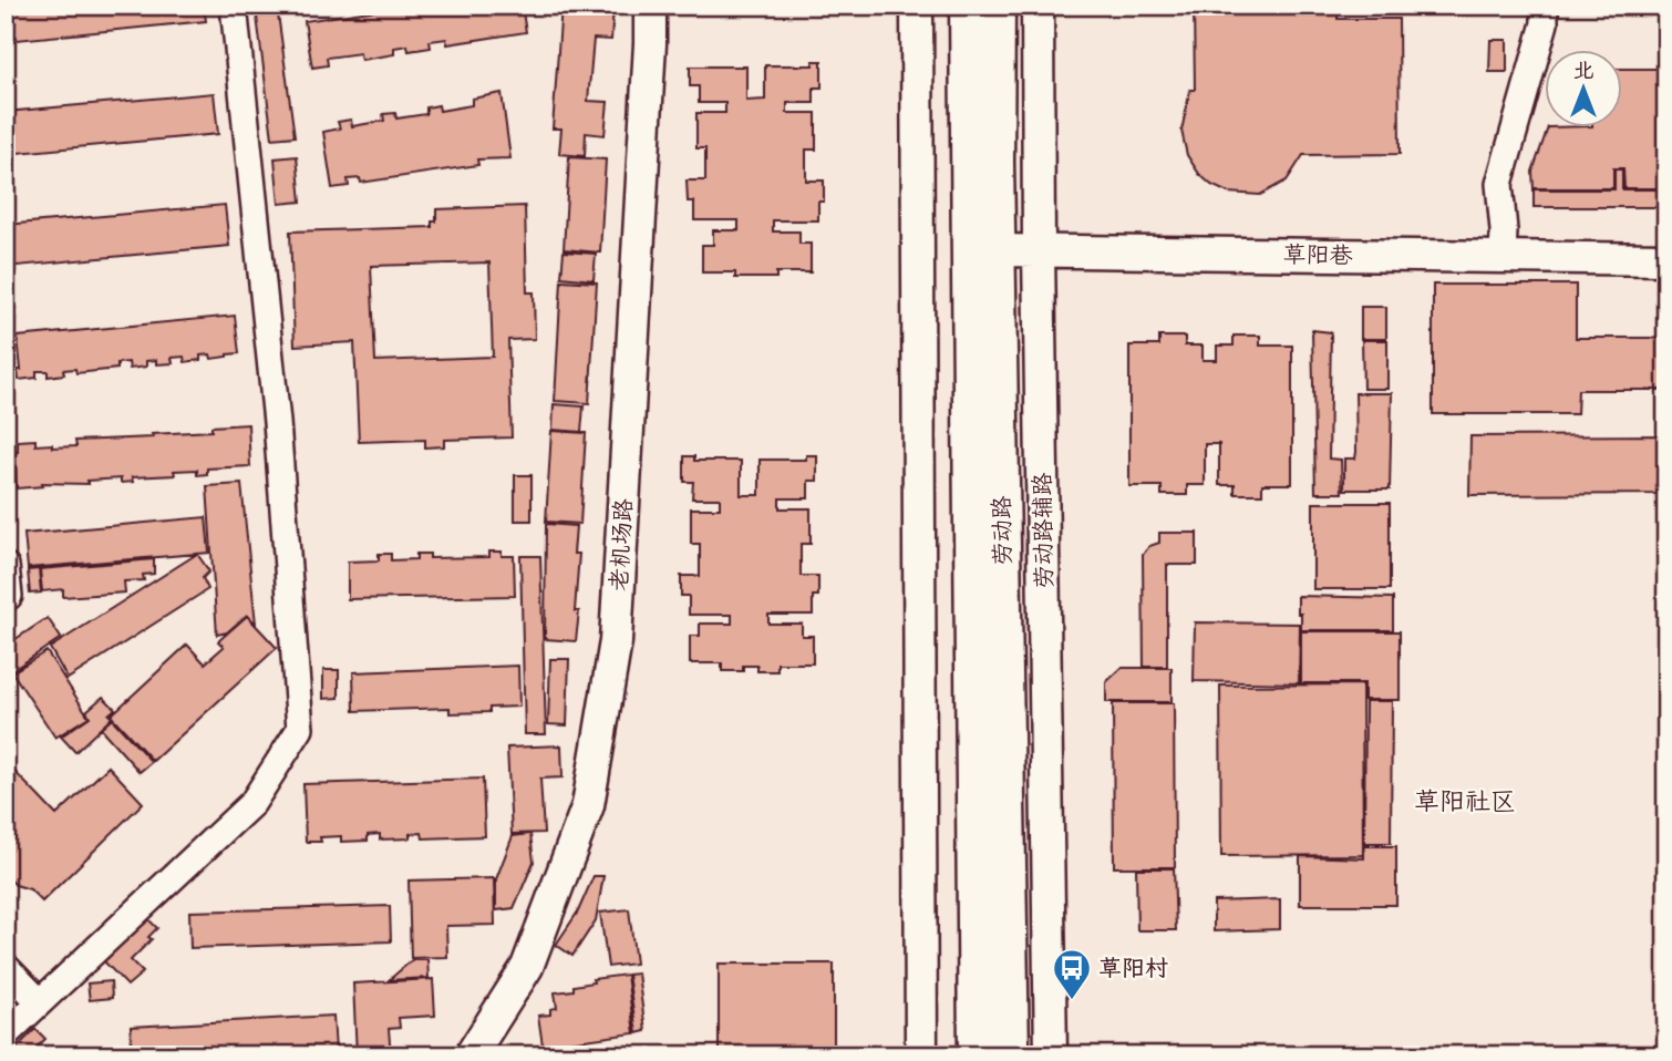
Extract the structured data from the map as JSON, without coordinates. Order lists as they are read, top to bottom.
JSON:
{
  "streets": {
    "main road": ["劳动路"],
    "street": ["草阳巷", "劳动路辅路", "老机场路"]
  },
  "crossings": [
    ["草阳巷", "劳动路"],
    ["草阳巷", "劳动路辅路"]
  ],
  "districts": ["草阳社区"],
  "places": {
    "bus stop": ["草阳村"]
  },
  "north": "top"
}
